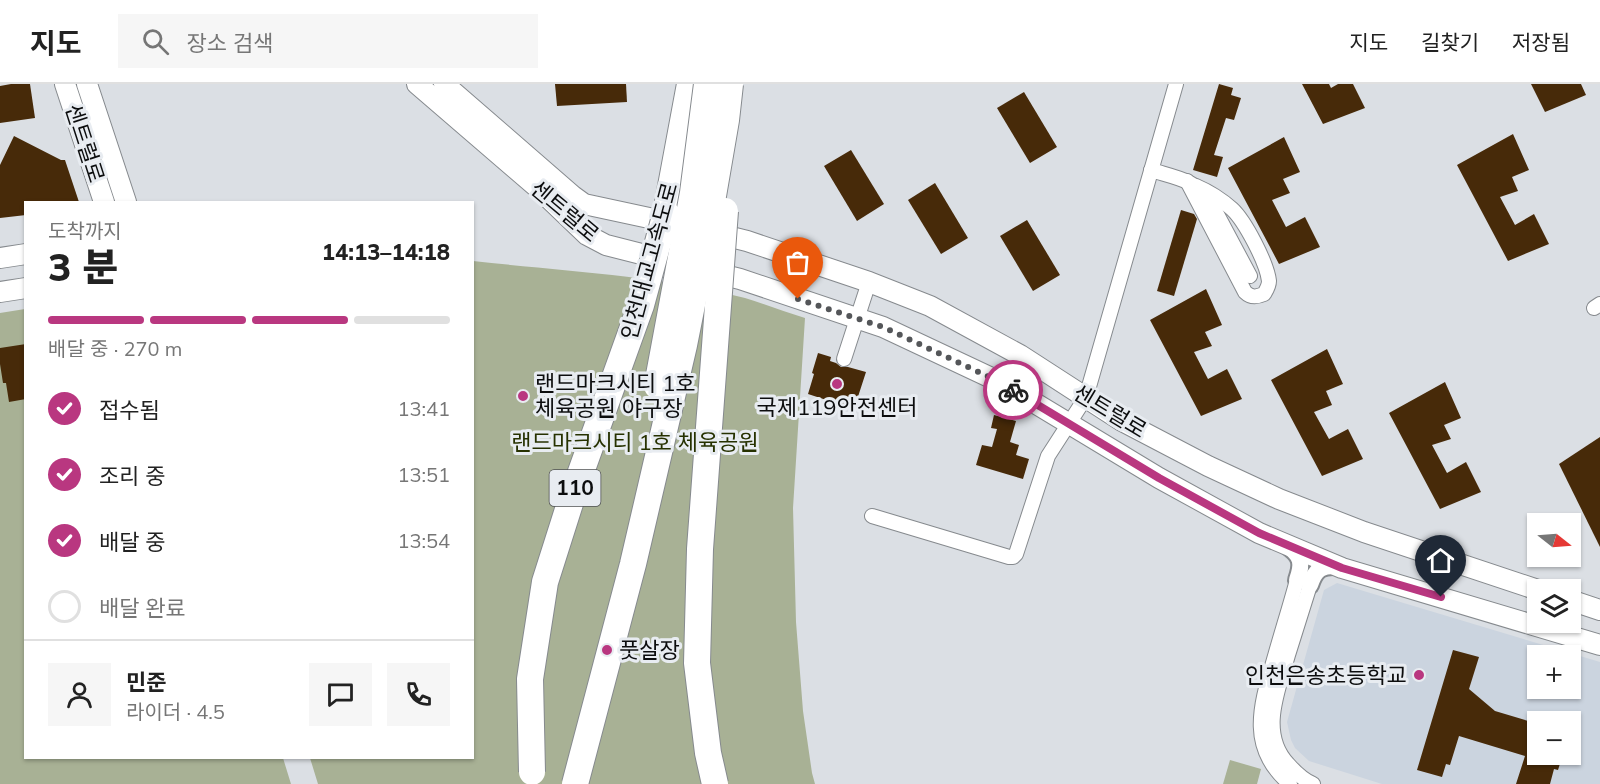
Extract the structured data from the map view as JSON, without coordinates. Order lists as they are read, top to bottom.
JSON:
{
  "streets": {
    "highway": ["인천대교고속도로", "110"],
    "main road": ["센트럴로"]
  },
  "parks": ["랜드마크시티 1호 체육공원"],
  "places": [
    "국제119안전센터",
    "랜드마크시티 1호 체육공원 야구장",
    "풋살장",
    "인천은송초등학교"
  ],
  "north": "right",
  "page": {
    "header": "지도",
    "search": "장소 검색",
    "nav": ["지도", "길찾기", "저장됨"],
    "heading": ["3 분", "도착까지", "14:13–14:18"],
    "panel": ["민준", "라이더 · 4.5"],
    "bar": "배달 중 · 270 m",
    "list": [
      ["접수됨", "13:41"],
      ["조리 중", "13:51"],
      ["배달 중", "13:54"],
      "배달 완료"
    ],
    "map_buttons": ["+", "−"]
  }
}
